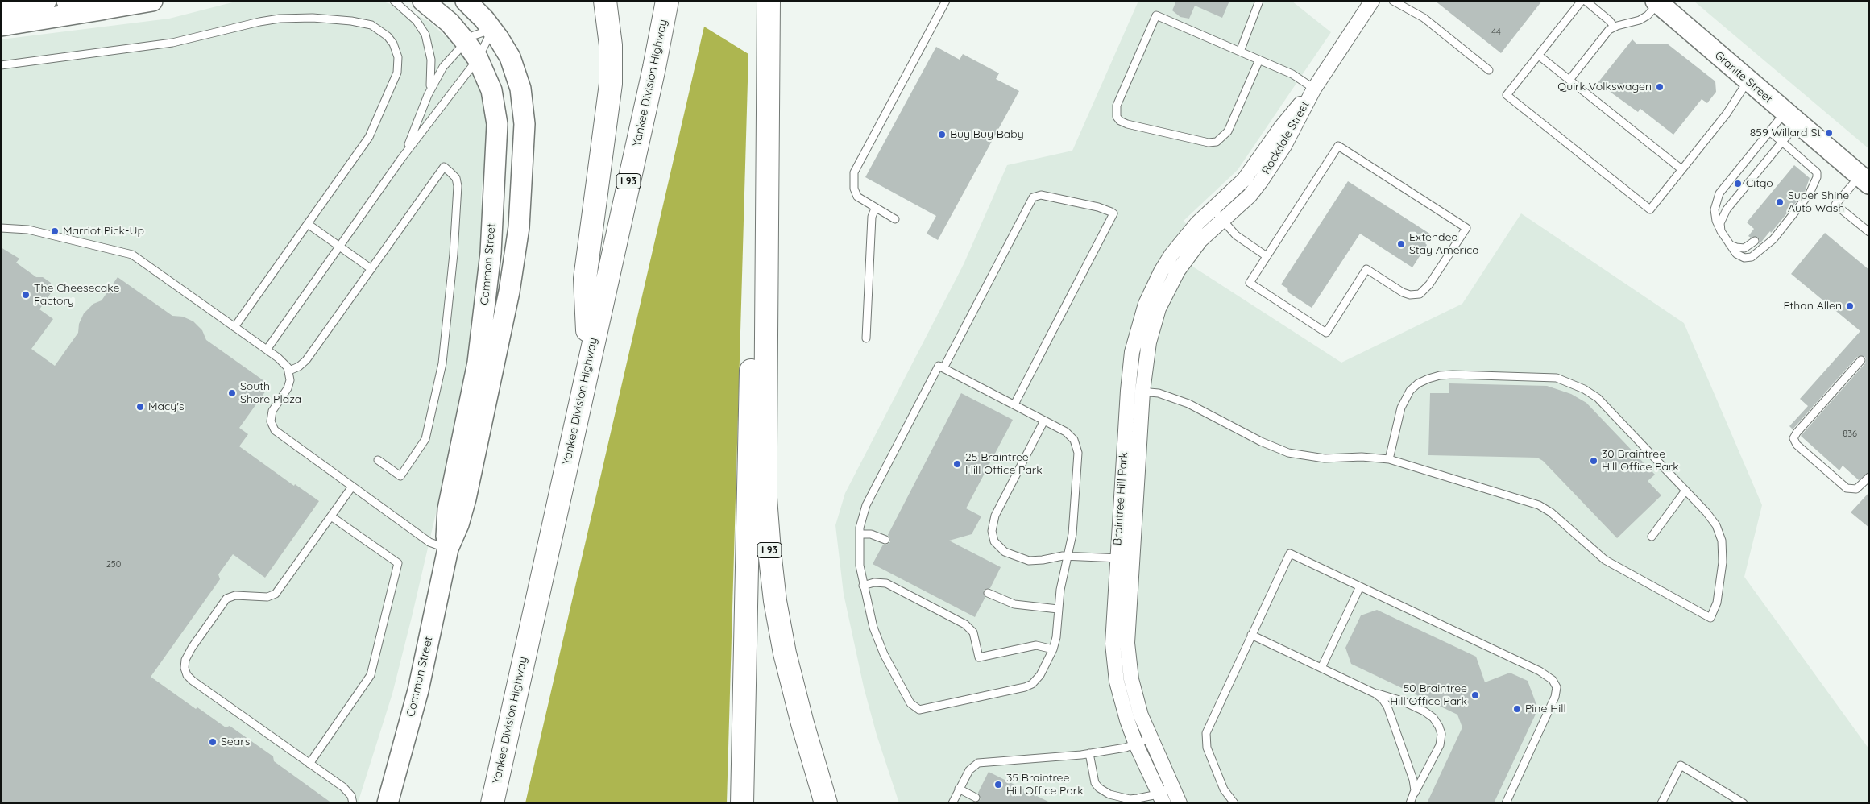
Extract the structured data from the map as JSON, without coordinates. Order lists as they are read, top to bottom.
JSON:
{
  "streets": {
    "highway": ["Yankee Division Highway", "I 93"],
    "street": [
      "Granite Street",
      "Rockdale Street",
      "Common Street",
      "Braintree Hill Park"
    ]
  },
  "crossings": [
    ["Rockdale Street", "Braintree Hill Park"]
  ],
  "places": [
    "Quirk Volkswagen",
    "859 Willard St",
    "Buy Buy Baby",
    "Citgo",
    "Super Shine Auto Wash",
    "Marriot Pick-Up",
    "Extended Stay America",
    "The Cheesecake Factory",
    "Ethan Allen",
    "South Shore Plaza",
    "Macy's",
    "30 Braintree Hill Office Park",
    "25 Braintree Hill Office Park",
    "50 Braintree Hill Office Park",
    "Pine Hill",
    "Sears",
    "35 Braintree Hill Office Park"
  ],
  "house_numbers": ["44", "836", "250"]
}
